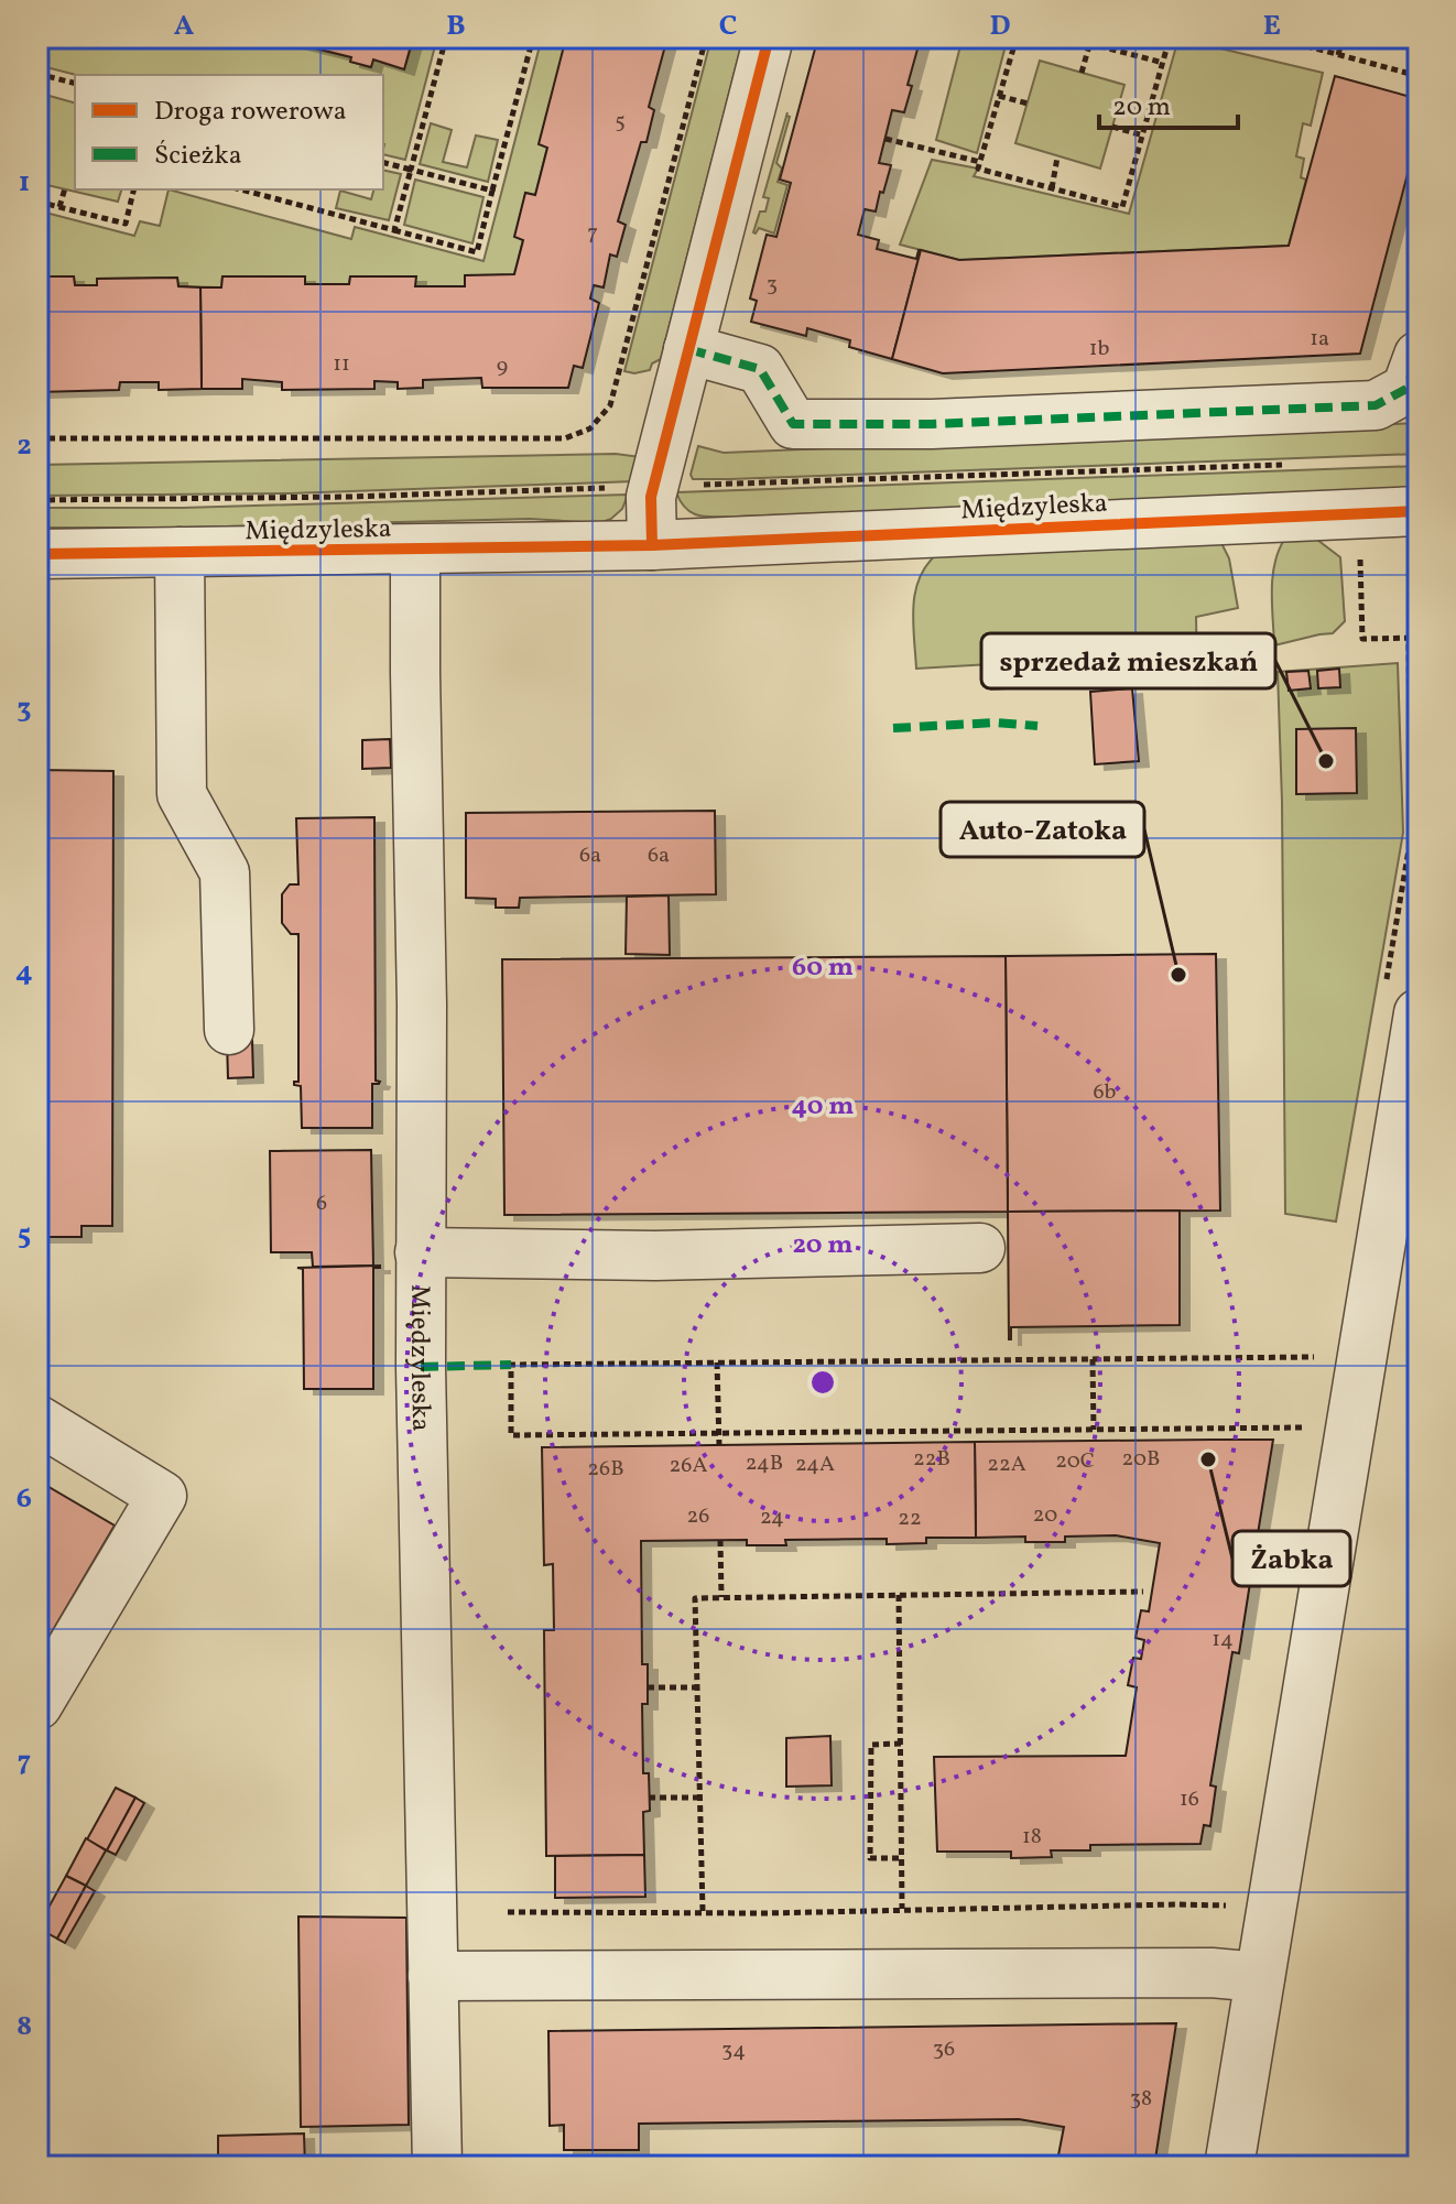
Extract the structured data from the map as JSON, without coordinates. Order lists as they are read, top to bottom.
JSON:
{
  "streets": {
    "street": ["Międzyleska"]
  },
  "places": ["sprzedaż mieszkań", "Auto-Zatoka", "Żabka"],
  "house_numbers": [
    "5",
    "7",
    "3",
    "1a",
    "1b",
    "11",
    "9",
    "6a",
    "6a",
    "6b",
    "6",
    "22B",
    "20B",
    "20C",
    "24B",
    "24A",
    "22A",
    "26A",
    "26B",
    "20",
    "26",
    "24",
    "22",
    "14",
    "16",
    "18",
    "36",
    "34",
    "38"
  ],
  "legend": ["Droga rowerowa", "Ścieżka"],
  "scale_bar": "20 m",
  "grid": {
    "columns": [
      "A",
      "B",
      "C",
      "D",
      "E"
    ],
    "rows": [
      "1",
      "2",
      "3",
      "4",
      "5",
      "6",
      "7",
      "8"
    ]
  },
  "rings": ["60 m", "40 m", "20 m"]
}
